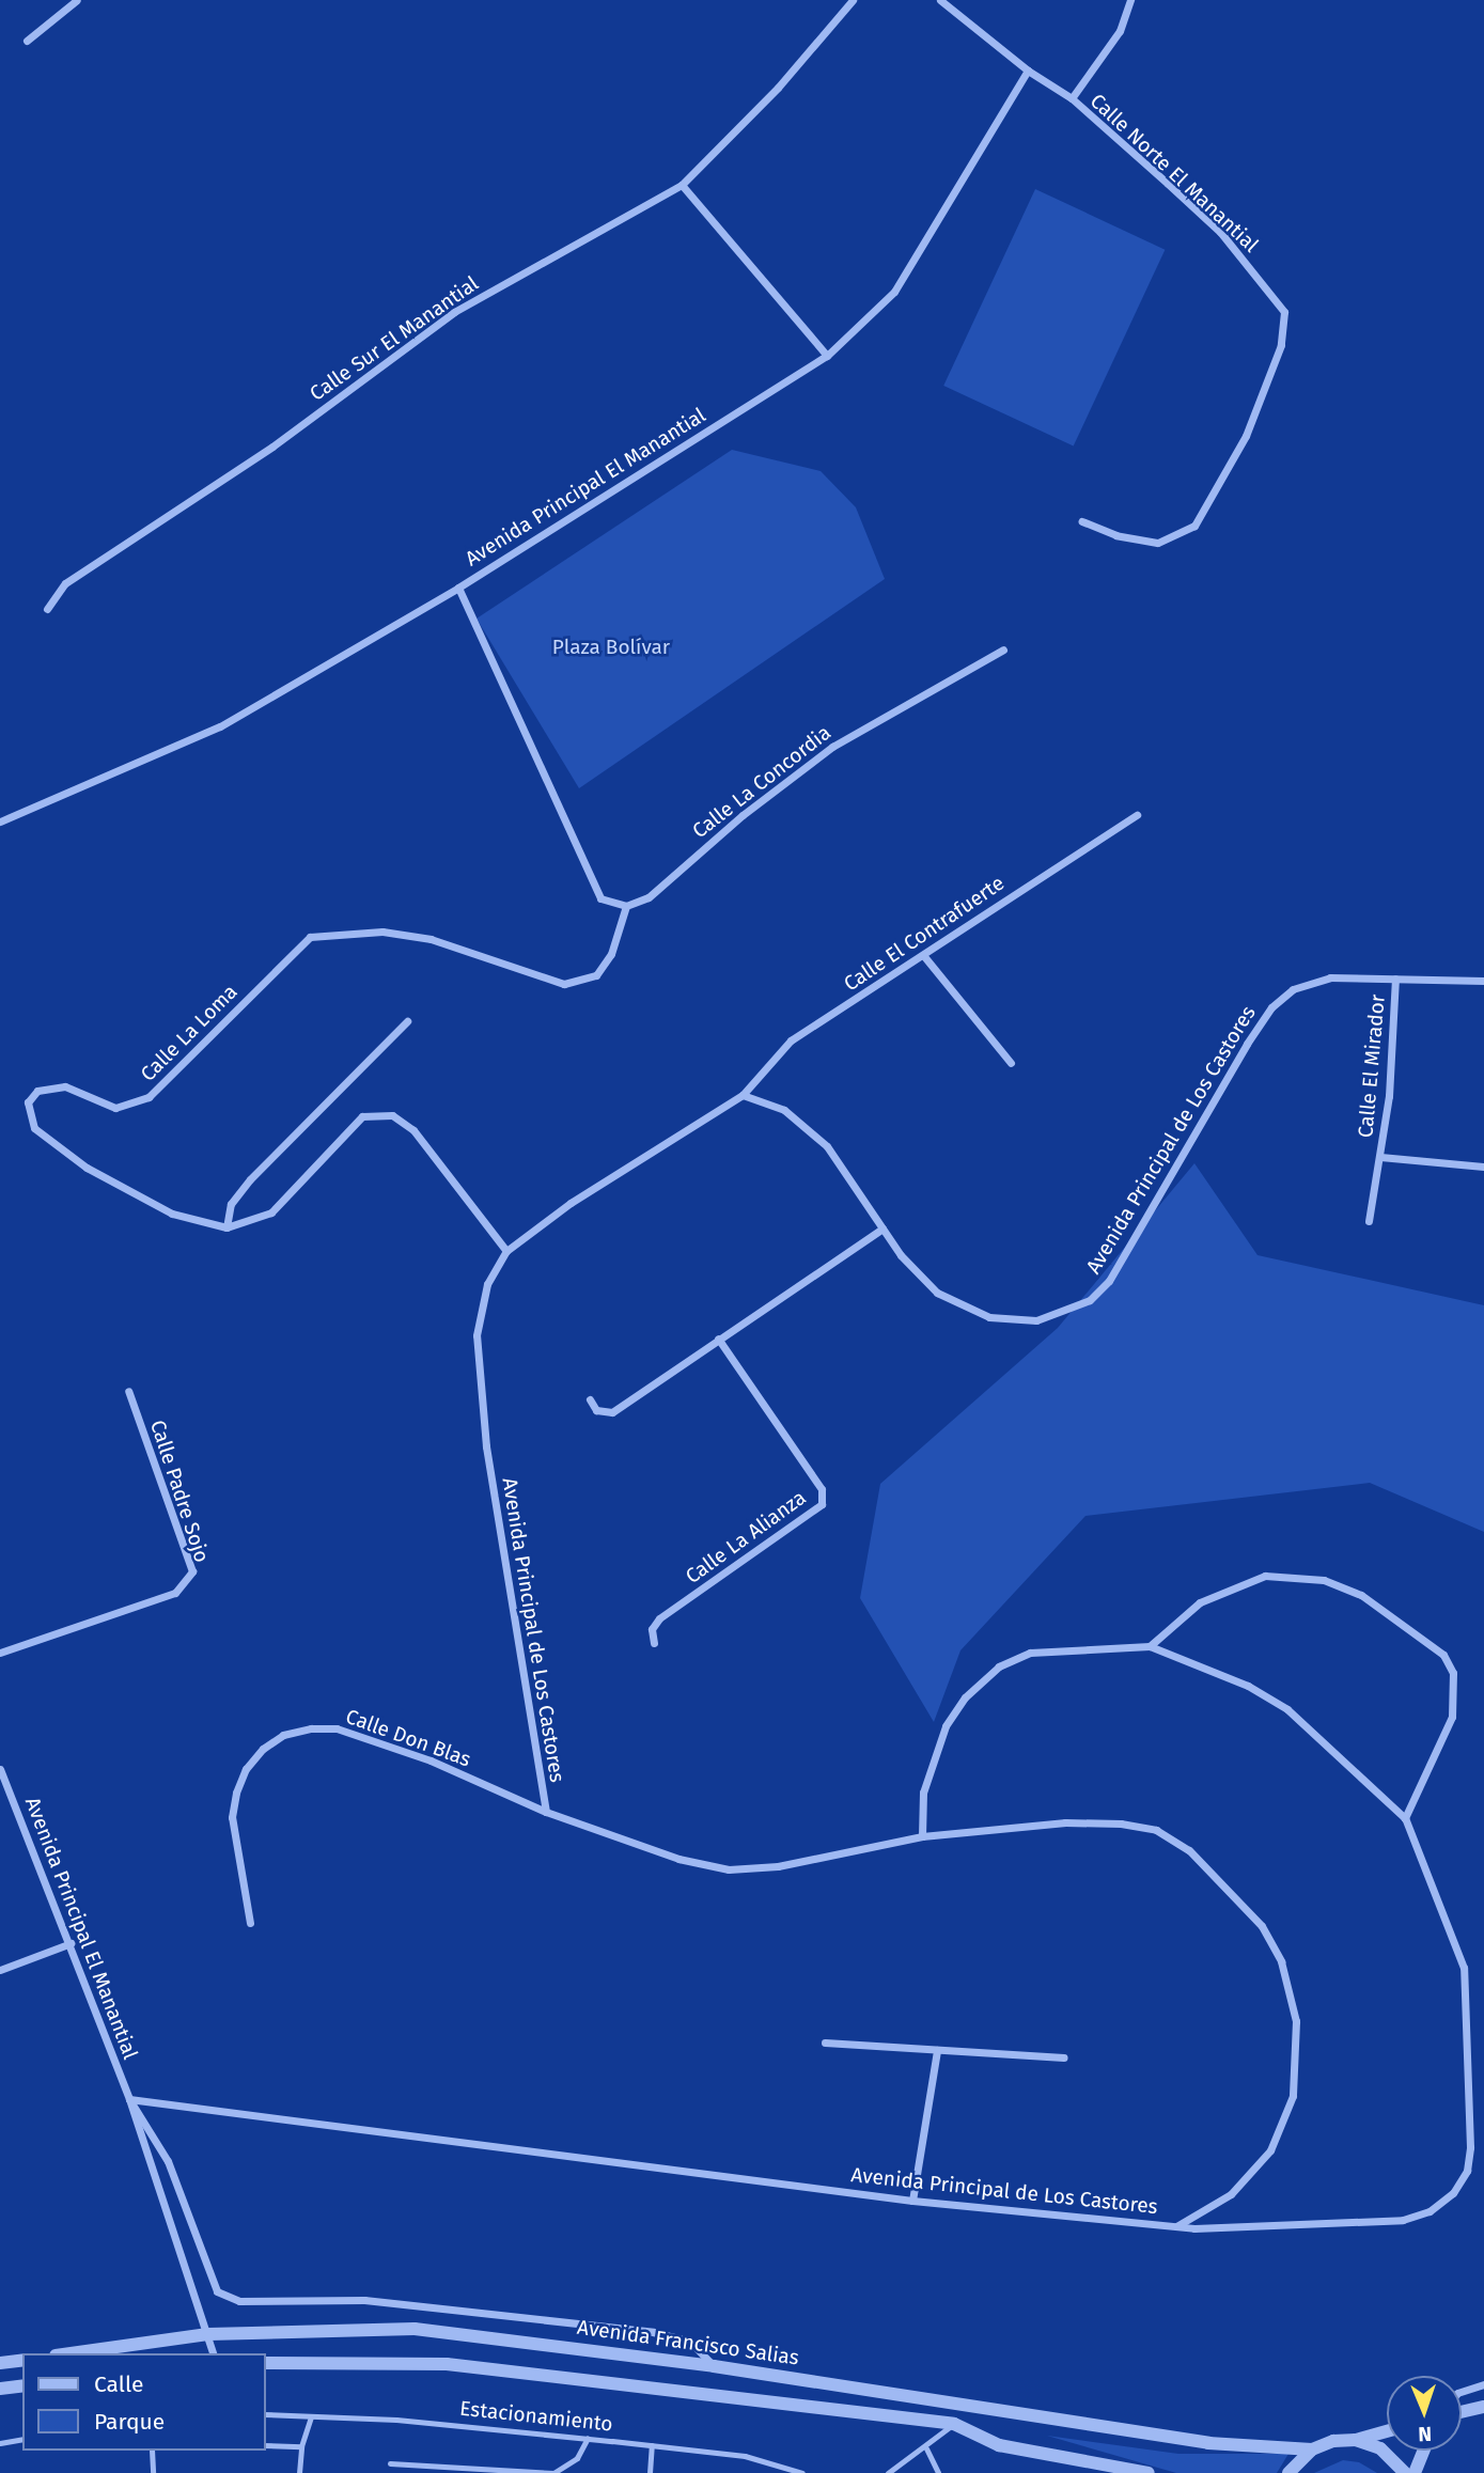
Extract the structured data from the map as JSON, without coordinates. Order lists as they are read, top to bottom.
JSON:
{
  "streets": {
    "street": [
      "Calle Norte El Manantial",
      "Calle Sur El Manantial",
      "Avenida Principal El Manantial",
      "Calle La Concordia",
      "Calle El Contrafuerte",
      "Calle La Loma",
      "Calle El Mirador",
      "Avenida Principal de Los Castores",
      "Calle Padre Sojo",
      "Calle La Alianza",
      "Calle Don Blas",
      "Avenida Francisco Salias"
    ],
    "lane": ["Estacionamiento"]
  },
  "crossings": [
    ["Avenida Principal El Manantial", "Avenida Principal de Los Castores"],
    ["Calle La Concordia", "Calle La Loma"],
    ["Calle El Contrafuerte", "Avenida Principal de Los Castores"],
    ["Calle El Mirador", "Avenida Principal de Los Castores"],
    ["Avenida Principal de Los Castores", "Calle Don Blas"]
  ],
  "parks": ["Plaza Bolívar"],
  "legend": ["Calle", "Parque"],
  "north": "bottom"
}
